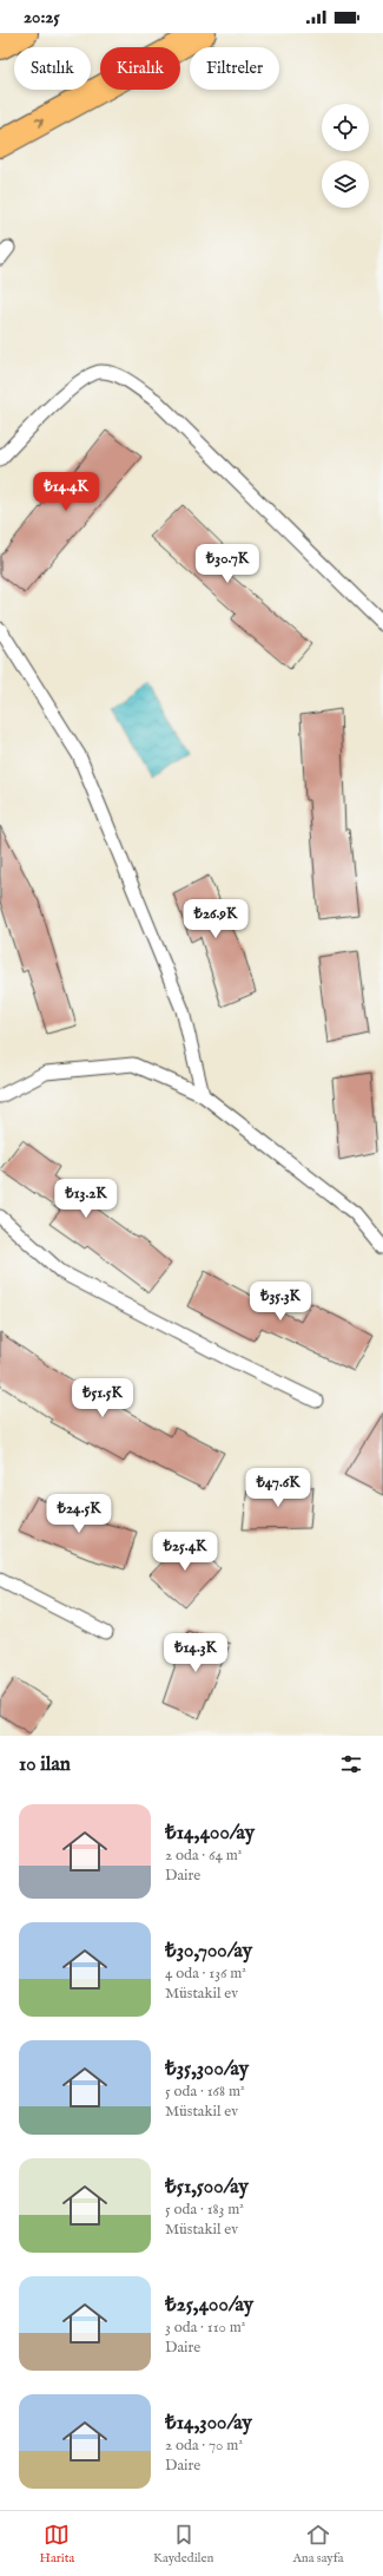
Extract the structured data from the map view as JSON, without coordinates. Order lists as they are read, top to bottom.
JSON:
{
  "page": {
    "status": "20:25",
    "chip": ["Satılık", "Kiralık", "Filtreler"],
    "price": [
      "₺14.4K",
      "₺30.7K",
      "₺26.9K",
      "₺13.2K",
      "₺35.3K",
      "₺51.5K",
      "₺47.6K",
      "₺24.5K",
      "₺25.4K",
      "₺14.3K"
    ],
    "heading": "10 ilan",
    "list": [
      {
        "name": "₺14,400/ay",
        "note": "2 oda · 64 m² · Daire"
      },
      {
        "name": "₺30,700/ay",
        "note": "4 oda · 136 m² · Müstakil ev"
      },
      {
        "name": "₺35,300/ay",
        "note": "5 oda · 168 m² · Müstakil ev"
      },
      {
        "name": "₺51,500/ay",
        "note": "5 oda · 183 m² · Müstakil ev"
      },
      {
        "name": "₺25,400/ay",
        "note": "3 oda · 110 m² · Daire"
      },
      {
        "name": "₺14,300/ay",
        "note": "2 oda · 70 m² · Daire"
      }
    ],
    "tabs": ["Harita", "Kaydedilen", "Ana sayfa"]
  }
}
